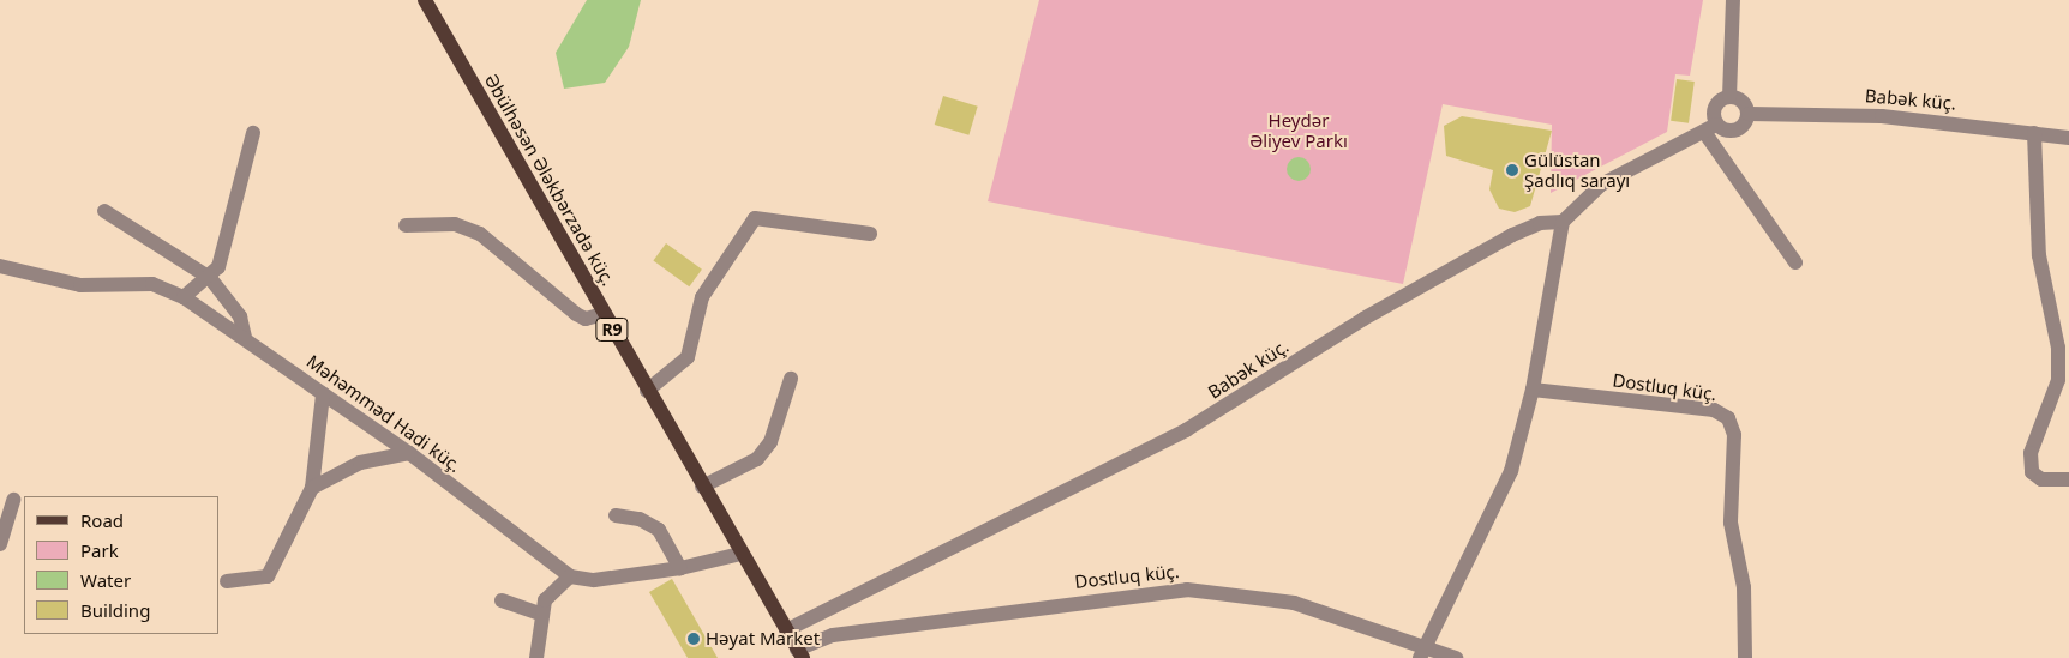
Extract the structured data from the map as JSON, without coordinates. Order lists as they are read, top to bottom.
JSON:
{
  "streets": {
    "main road": ["Əbülhəsən Ələkbərzadə küç.", "R9"],
    "street": ["Babək küç.", "Dostluq küç.", "Məhəmməd Hadi küç."]
  },
  "crossings": [
    ["Babək küç.", "Əbülhəsən Ələkbərzadə küç."],
    ["Əbülhəsən Ələkbərzadə küç.", "Dostluq küç."]
  ],
  "parks": ["Heydər Əliyev Parkı"],
  "places": ["Gülüstan Şadlıq sarayı", "Həyat Market"],
  "legend": [
    "Road",
    "Park",
    "Water",
    "Building"
  ]
}
